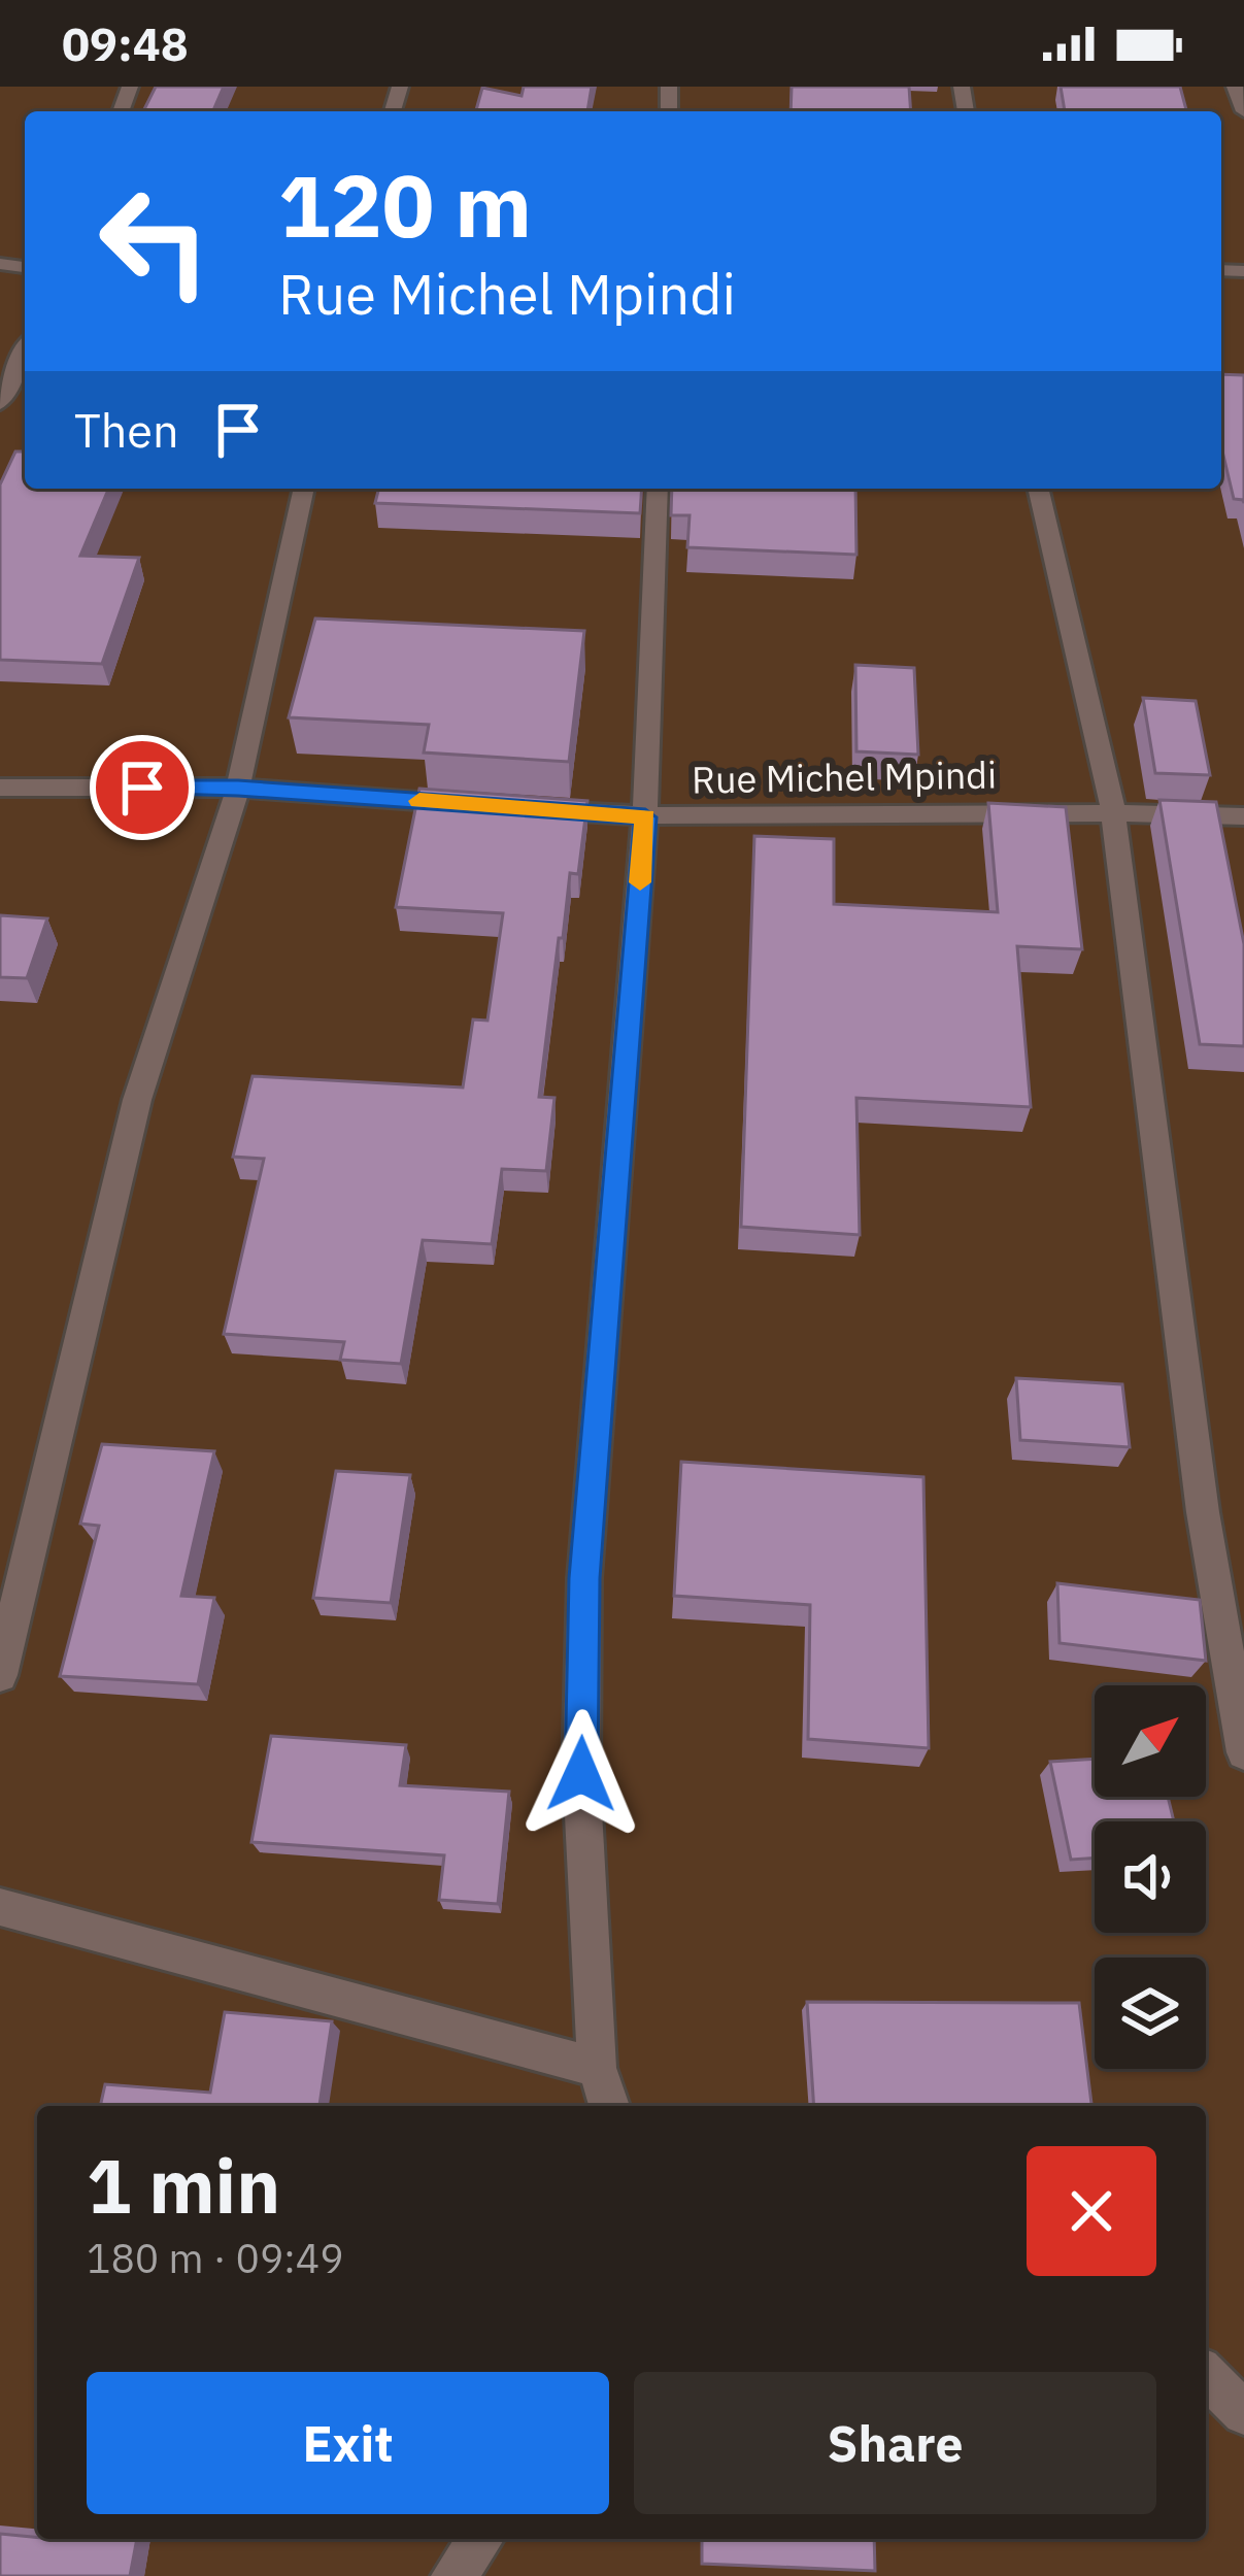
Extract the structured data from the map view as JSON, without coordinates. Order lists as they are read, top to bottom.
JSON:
{
  "streets": {
    "street": ["Rue Michel Mpindi"]
  },
  "north": "top right",
  "page": {
    "status": "09:48",
    "turn": ["120 m", "Rue Michel Mpindi"],
    "then": "Then",
    "heading": ["1 min", "180 m · 09:49"],
    "buttons": ["Exit", "Share"]
  }
}
